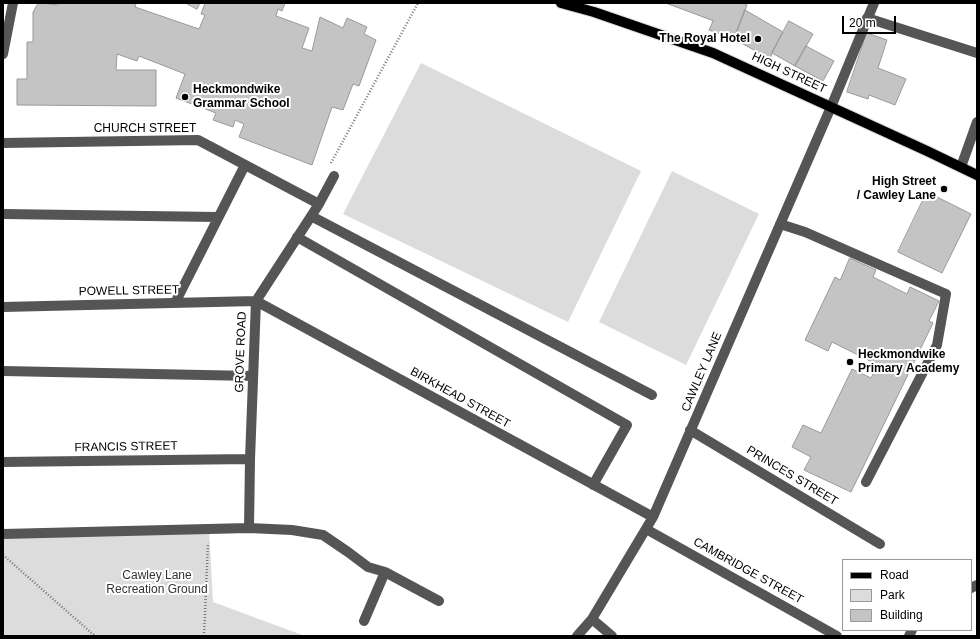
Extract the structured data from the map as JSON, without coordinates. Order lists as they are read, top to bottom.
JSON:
{
  "streets": {
    "main road": ["HIGH STREET"],
    "street": [
      "CHURCH STREET",
      "POWELL STREET",
      "GROVE ROAD",
      "CAWLEY LANE",
      "BIRKHEAD STREET",
      "FRANCIS STREET",
      "PRINCES STREET",
      "CAMBRIDGE STREET"
    ]
  },
  "crossings": [
    ["HIGH STREET", "CAWLEY LANE"],
    ["CHURCH STREET", "GROVE ROAD"],
    ["POWELL STREET", "GROVE ROAD"],
    ["POWELL STREET", "BIRKHEAD STREET"],
    ["GROVE ROAD", "BIRKHEAD STREET"],
    ["GROVE ROAD", "FRANCIS STREET"],
    ["CAWLEY LANE", "BIRKHEAD STREET"],
    ["CAWLEY LANE", "PRINCES STREET"],
    ["CAWLEY LANE", "CAMBRIDGE STREET"]
  ],
  "parks": ["Cawley Lane Recreation Ground"],
  "places": [
    "The Royal Hotel",
    "Heckmondwike Grammar School",
    "High Street / Cawley Lane",
    "Heckmondwike Primary Academy"
  ],
  "legend": ["Road", "Park", "Building"],
  "scale_bar": "20 m"
}
